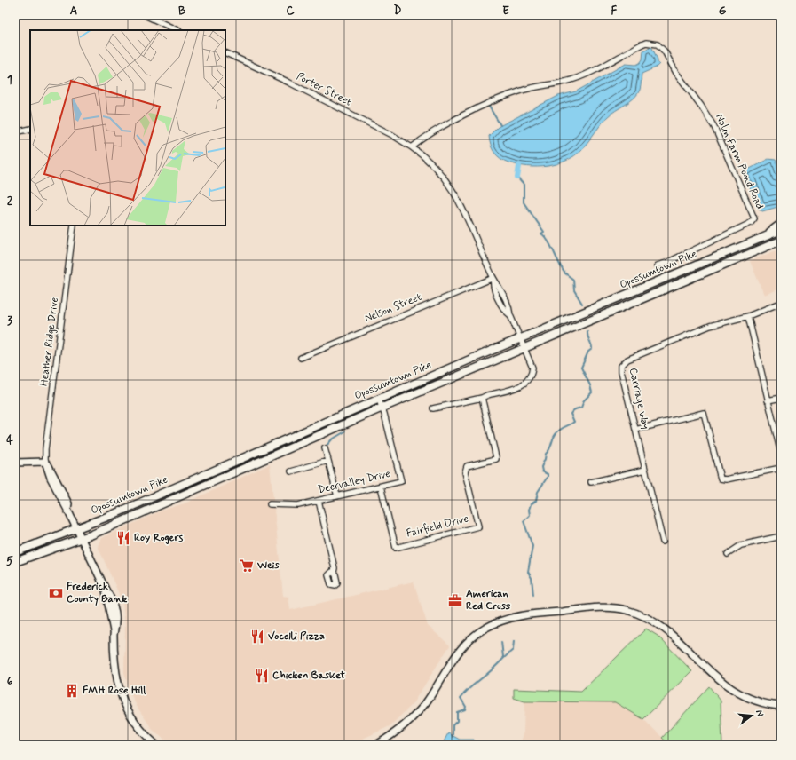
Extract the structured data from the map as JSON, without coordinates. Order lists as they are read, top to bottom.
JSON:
{
  "streets": {
    "main road": ["Opossumtown Pike"],
    "street": [
      "Porter Street",
      "Nalin Farm Pond Road",
      "Nelson Street",
      "Heather Ridge Drive",
      "Carriage Way",
      "Deervalley Drive",
      "Fairfield Drive"
    ]
  },
  "crossings": [
    ["Porter Street", "Nalin Farm Pond Road"],
    ["Opossumtown Pike", "Deervalley Drive"],
    ["Deervalley Drive", "Fairfield Drive"]
  ],
  "places": {
    "restaurant": ["Roy Rogers", "Vocelli Pizza", "Chicken Basket"],
    "supermarket": ["Weis"],
    "bank": ["Frederick County Bank"],
    "office": ["American Red Cross"],
    "building": ["FMH Rose Hill"]
  },
  "north": "right",
  "grid": {
    "columns": [
      "A",
      "B",
      "C",
      "D",
      "E",
      "F",
      "G"
    ],
    "rows": [
      "1",
      "2",
      "3",
      "4",
      "5",
      "6"
    ]
  }
}
